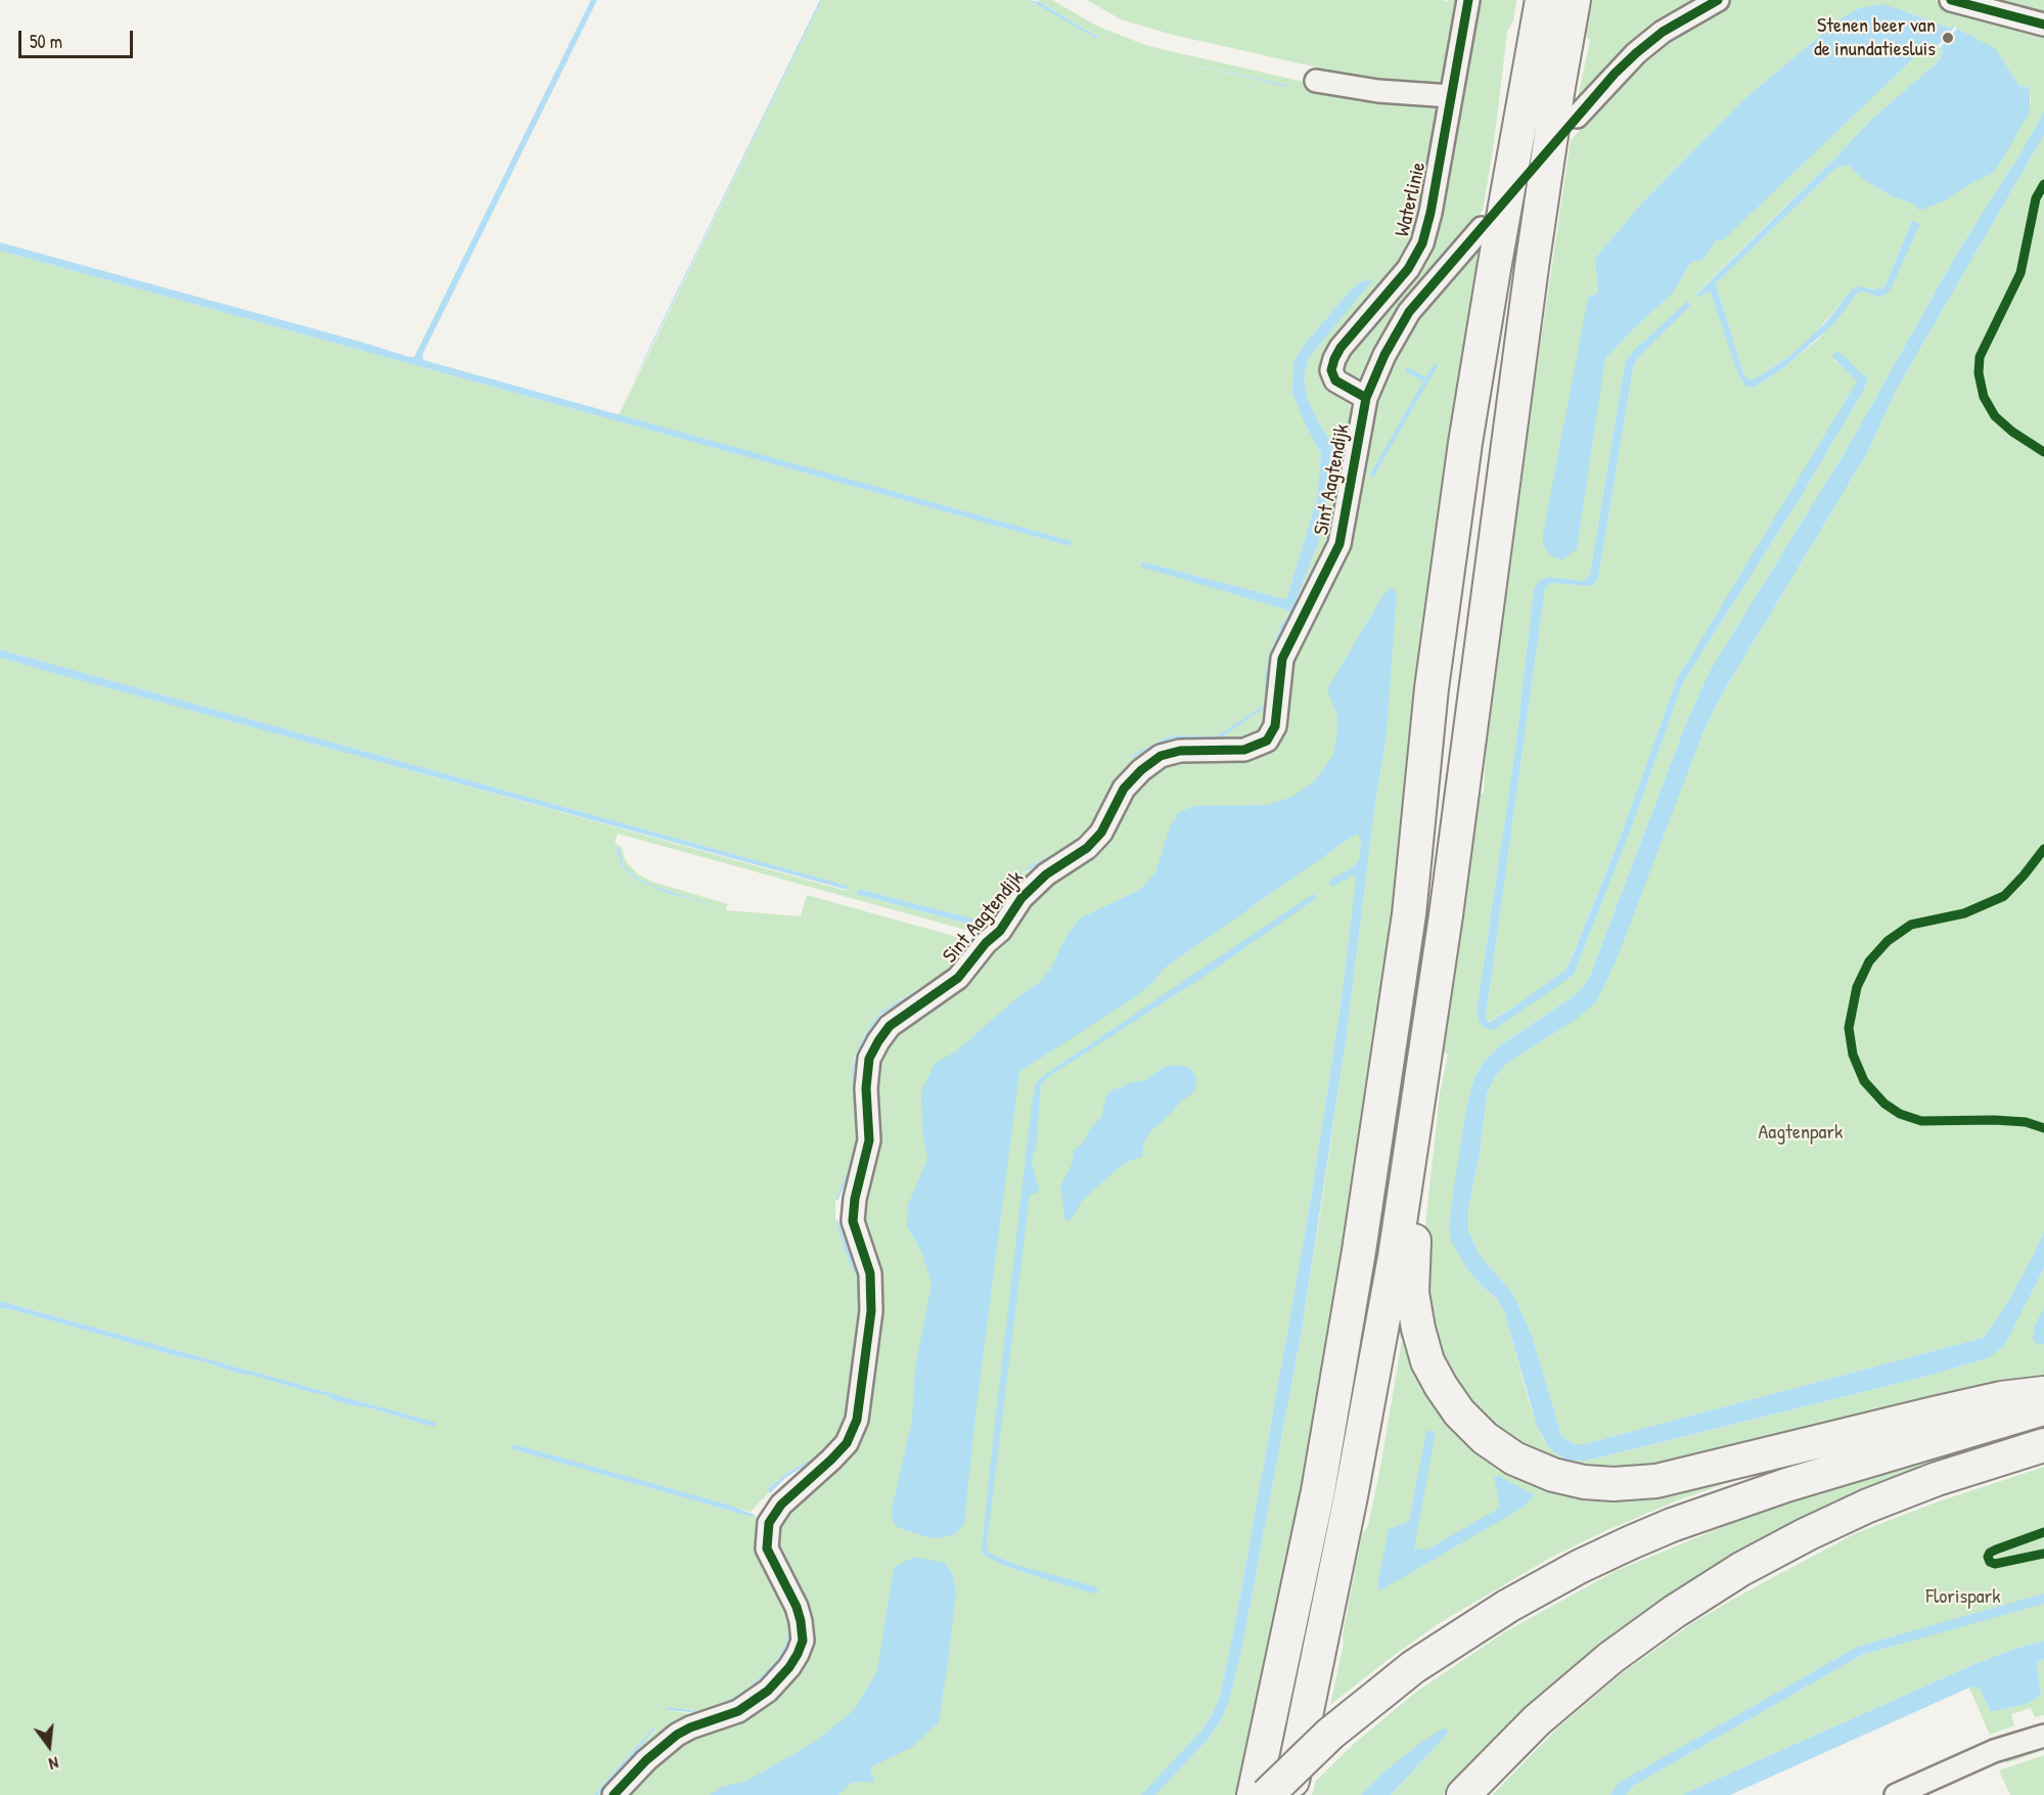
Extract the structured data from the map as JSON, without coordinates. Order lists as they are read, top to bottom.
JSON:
{
  "streets": {
    "street": ["Waterlinie", "Sint Aagtendijk"]
  },
  "crossings": [
    ["Waterlinie", "Sint Aagtendijk"]
  ],
  "parks": ["Aagtenpark", "Florispark"],
  "places": ["Stenen beer van de inundatiesluis"],
  "scale_bar": "50 m",
  "north": "bottom"
}
